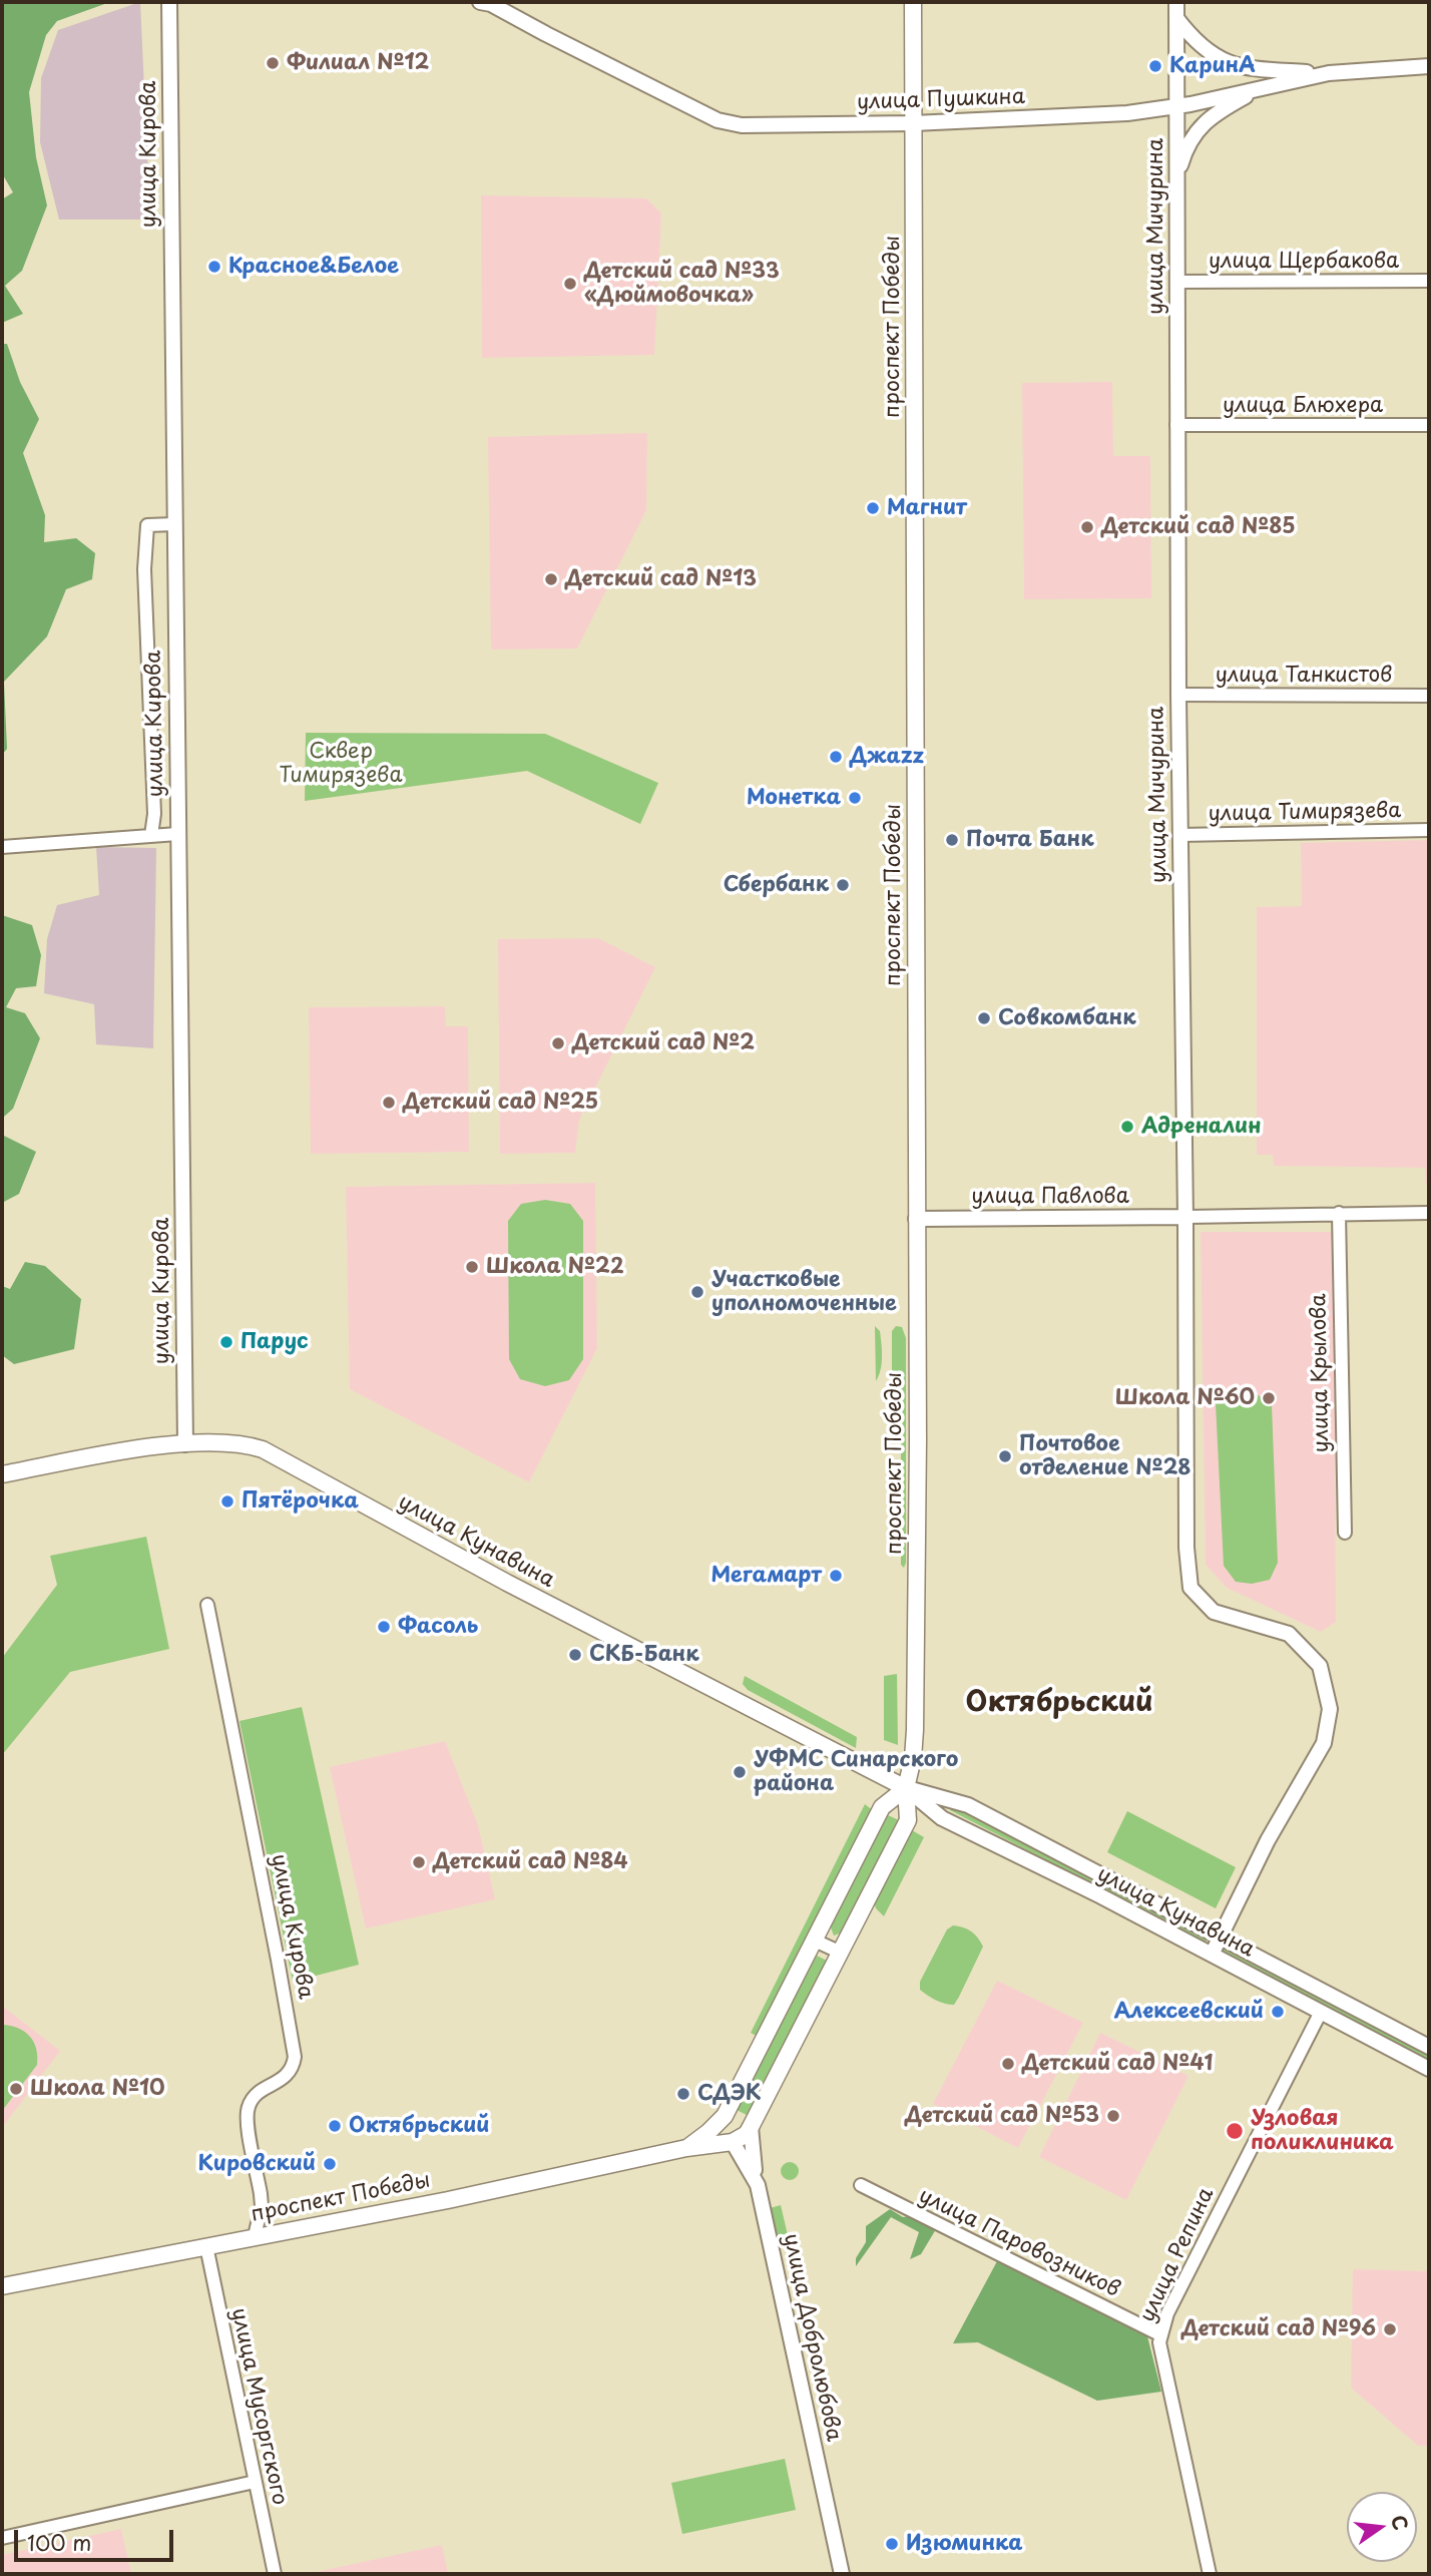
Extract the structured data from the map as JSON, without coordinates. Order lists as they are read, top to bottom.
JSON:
{
  "streets": {
    "main road": ["проспект Победы", "улица Кунавина", "улица Добролюбова"],
    "street": [
      "улица Пушкина",
      "улица Кирова",
      "улица Мичурина",
      "улица Щербакова",
      "улица Блюхера",
      "улица Танкистов",
      "улица Тимирязева",
      "улица Павлова",
      "улица Крылова",
      "улица Паровозников",
      "улица Репина",
      "улица Мусоргского"
    ]
  },
  "crossings": [
    ["улица Пушкина", "улица Мичурина"],
    ["улица Пушкина", "проспект Победы"],
    ["улица Кирова", "проспект Победы"],
    ["улица Кирова", "улица Кунавина"],
    ["улица Мичурина", "улица Щербакова"],
    ["улица Мичурина", "улица Блюхера"],
    ["улица Мичурина", "улица Танкистов"],
    ["улица Мичурина", "улица Тимирязева"],
    ["улица Мичурина", "улица Павлова"],
    ["улица Мичурина", "улица Кунавина"],
    ["проспект Победы", "улица Павлова"],
    ["проспект Победы", "улица Кунавина"],
    ["проспект Победы", "улица Добролюбова"],
    ["проспект Победы", "улица Мусоргского"],
    ["улица Кунавина", "улица Репина"],
    ["улица Паровозников", "улица Репина"]
  ],
  "districts": ["Октябрьский"],
  "parks": ["Сквер Тимирязева"],
  "places": [
    "Филиал №12",
    "КаринА",
    "Красное&Белое",
    "Детский сад №33 «Дюймовочка»",
    "Магнит",
    "Детский сад №85",
    "Детский сад №13",
    "Джаzz",
    "Монетка",
    "Почта Банк",
    "Сбербанк",
    "Совкомбанк",
    "Детский сад №2",
    "Детский сад №25",
    "Адреналин",
    "Школа №22",
    "Участковые уполномоченные",
    "Парус",
    "Школа №60",
    "Почтовое отделение №28",
    "Пятёрочка",
    "Мегамарт",
    "Фасоль",
    "СКБ-Банк",
    "УФМС Синарского района",
    "Детский сад №84",
    "Алексеевский",
    "Детский сад №41",
    "Школа №10",
    "СДЭК",
    "Детский сад №53",
    "Октябрьский",
    "Узловая поликлиника",
    "Кировский",
    "Детский сад №96",
    "Изюминка"
  ],
  "scale_bar": "100 m",
  "north": "right"
}
